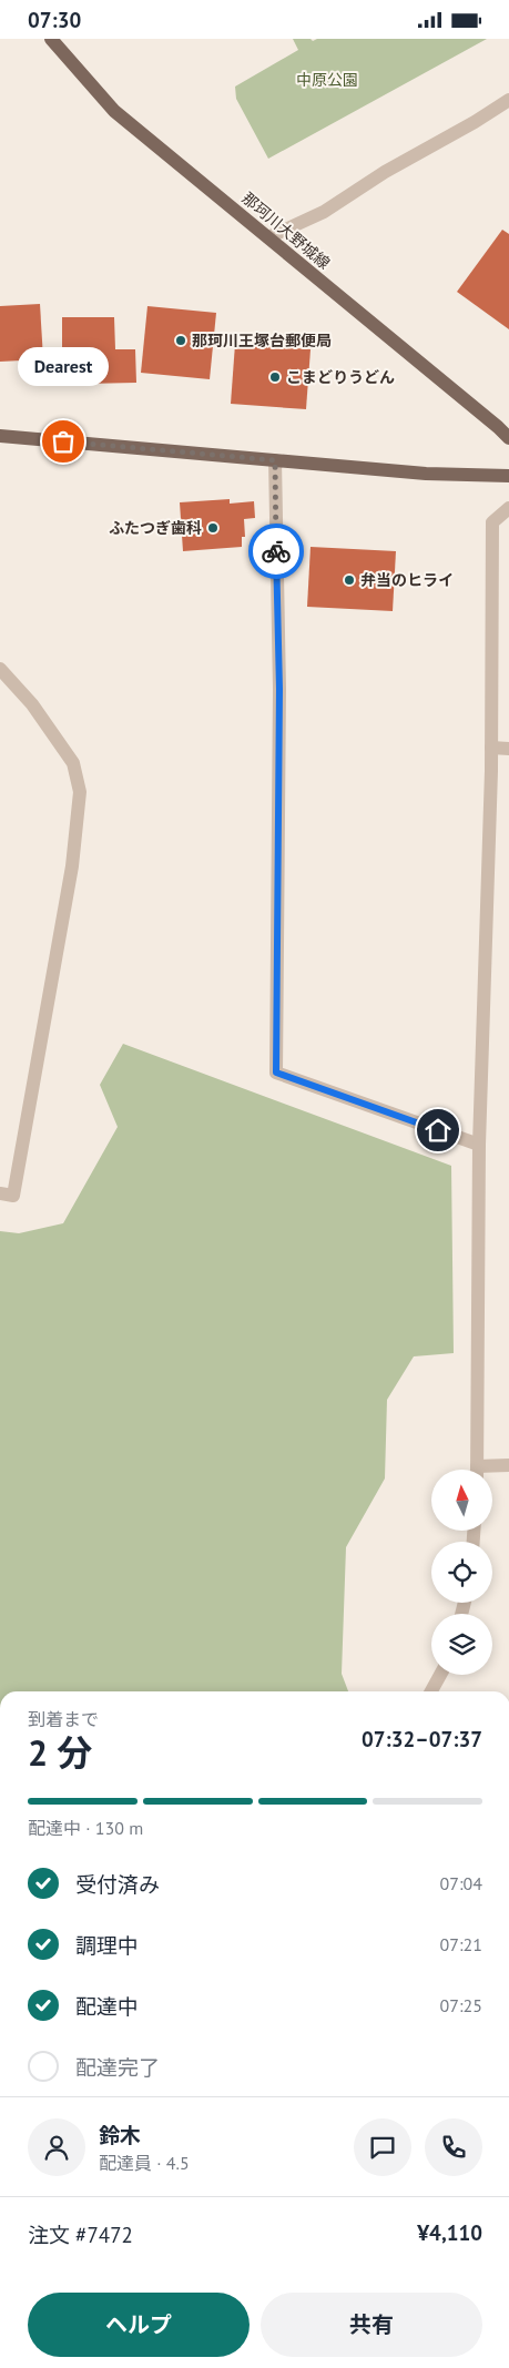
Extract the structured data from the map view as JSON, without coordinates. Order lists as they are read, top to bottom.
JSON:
{
  "streets": {
    "main road": ["那珂川大野城線"]
  },
  "parks": ["中原公園"],
  "places": [
    "那珂川王塚台郵便局",
    "こまどりうどん",
    "Dearest",
    "ふたつぎ歯科",
    "弁当のヒライ"
  ],
  "north": "top",
  "page": {
    "status": "07:30",
    "bubble": "Dearest",
    "heading": ["2 分", "到着まで", "07:32–07:37"],
    "panel": [
      "鈴木",
      "配達員 · 4.5",
      "注文 #7472",
      "¥4,110"
    ],
    "bar": "配達中 · 130 m",
    "list": [
      ["受付済み", "07:04"],
      ["調理中", "07:21"],
      ["配達中", "07:25"],
      "配達完了"
    ],
    "buttons": ["ヘルプ", "共有"]
  }
}
